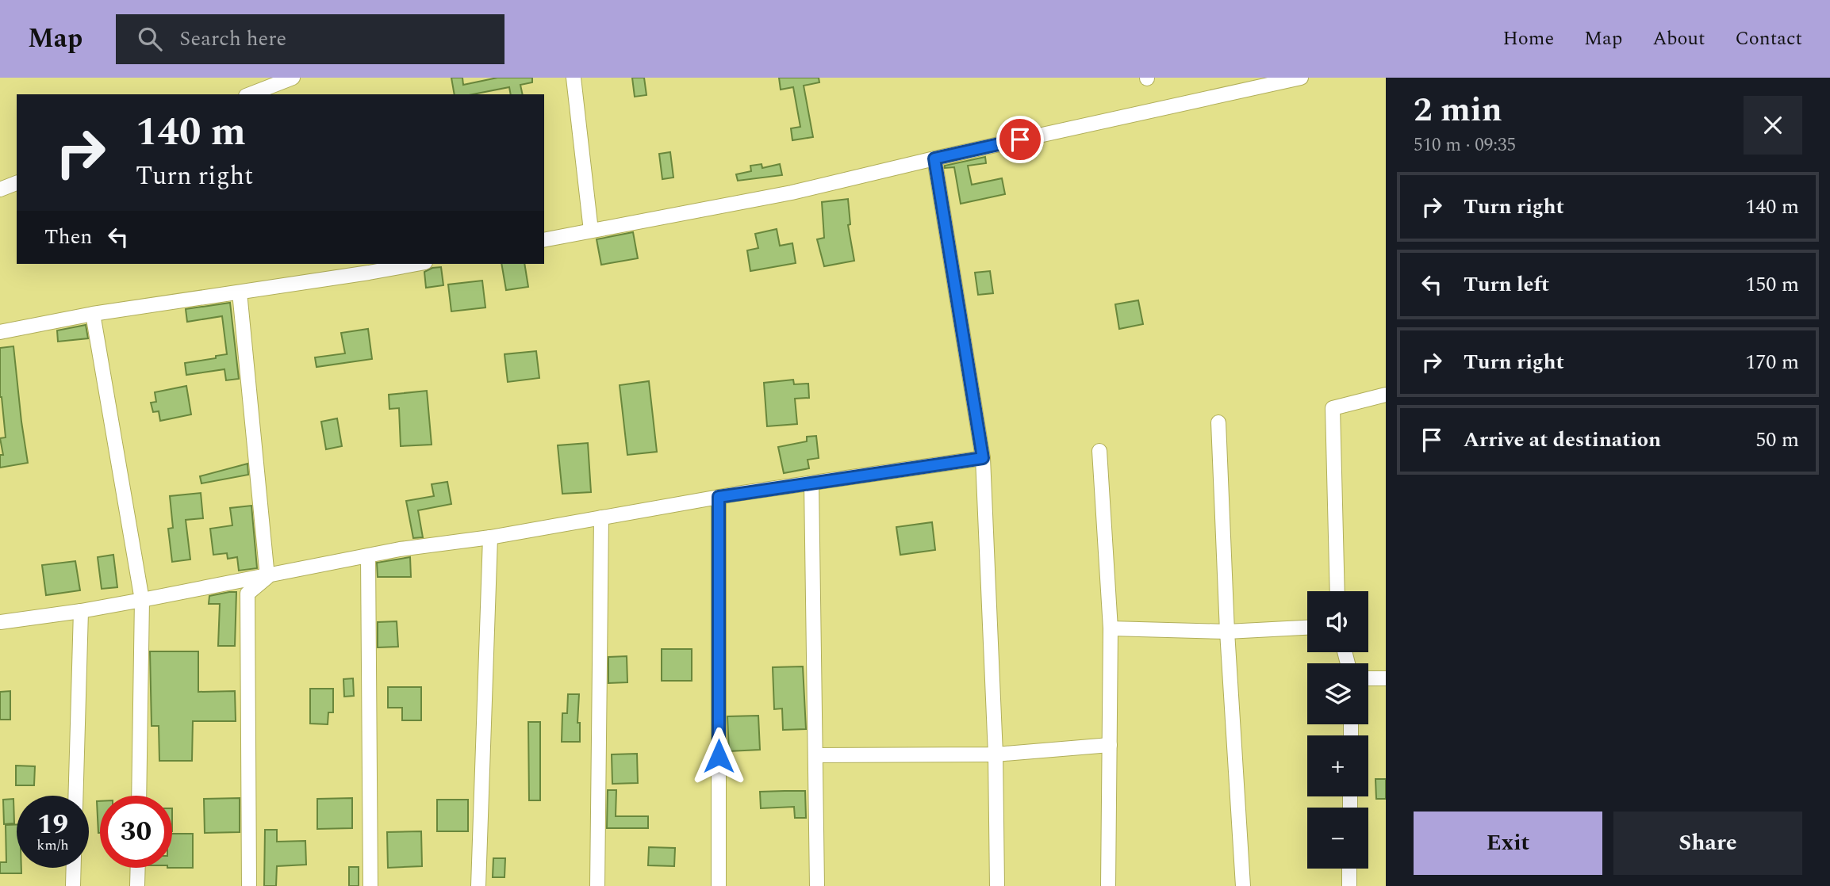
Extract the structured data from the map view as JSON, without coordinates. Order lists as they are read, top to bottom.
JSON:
{
  "page": {
    "header": "Map",
    "search": "Search here",
    "nav": [
      "Home",
      "Map",
      "About",
      "Contact"
    ],
    "heading": ["2 min", "510 m · 09:35"],
    "turn": ["140 m", "Turn right"],
    "list": [
      {
        "name": "Turn right",
        "value": "140 m"
      },
      {
        "name": "Turn left",
        "value": "150 m"
      },
      {
        "name": "Turn right",
        "value": "170 m"
      },
      {
        "name": "Arrive at destination",
        "value": "50 m"
      }
    ],
    "then": "Then",
    "map_buttons": ["+", "−"],
    "speed": "19 km/h",
    "limit": "30",
    "buttons": ["Exit", "Share"]
  }
}
